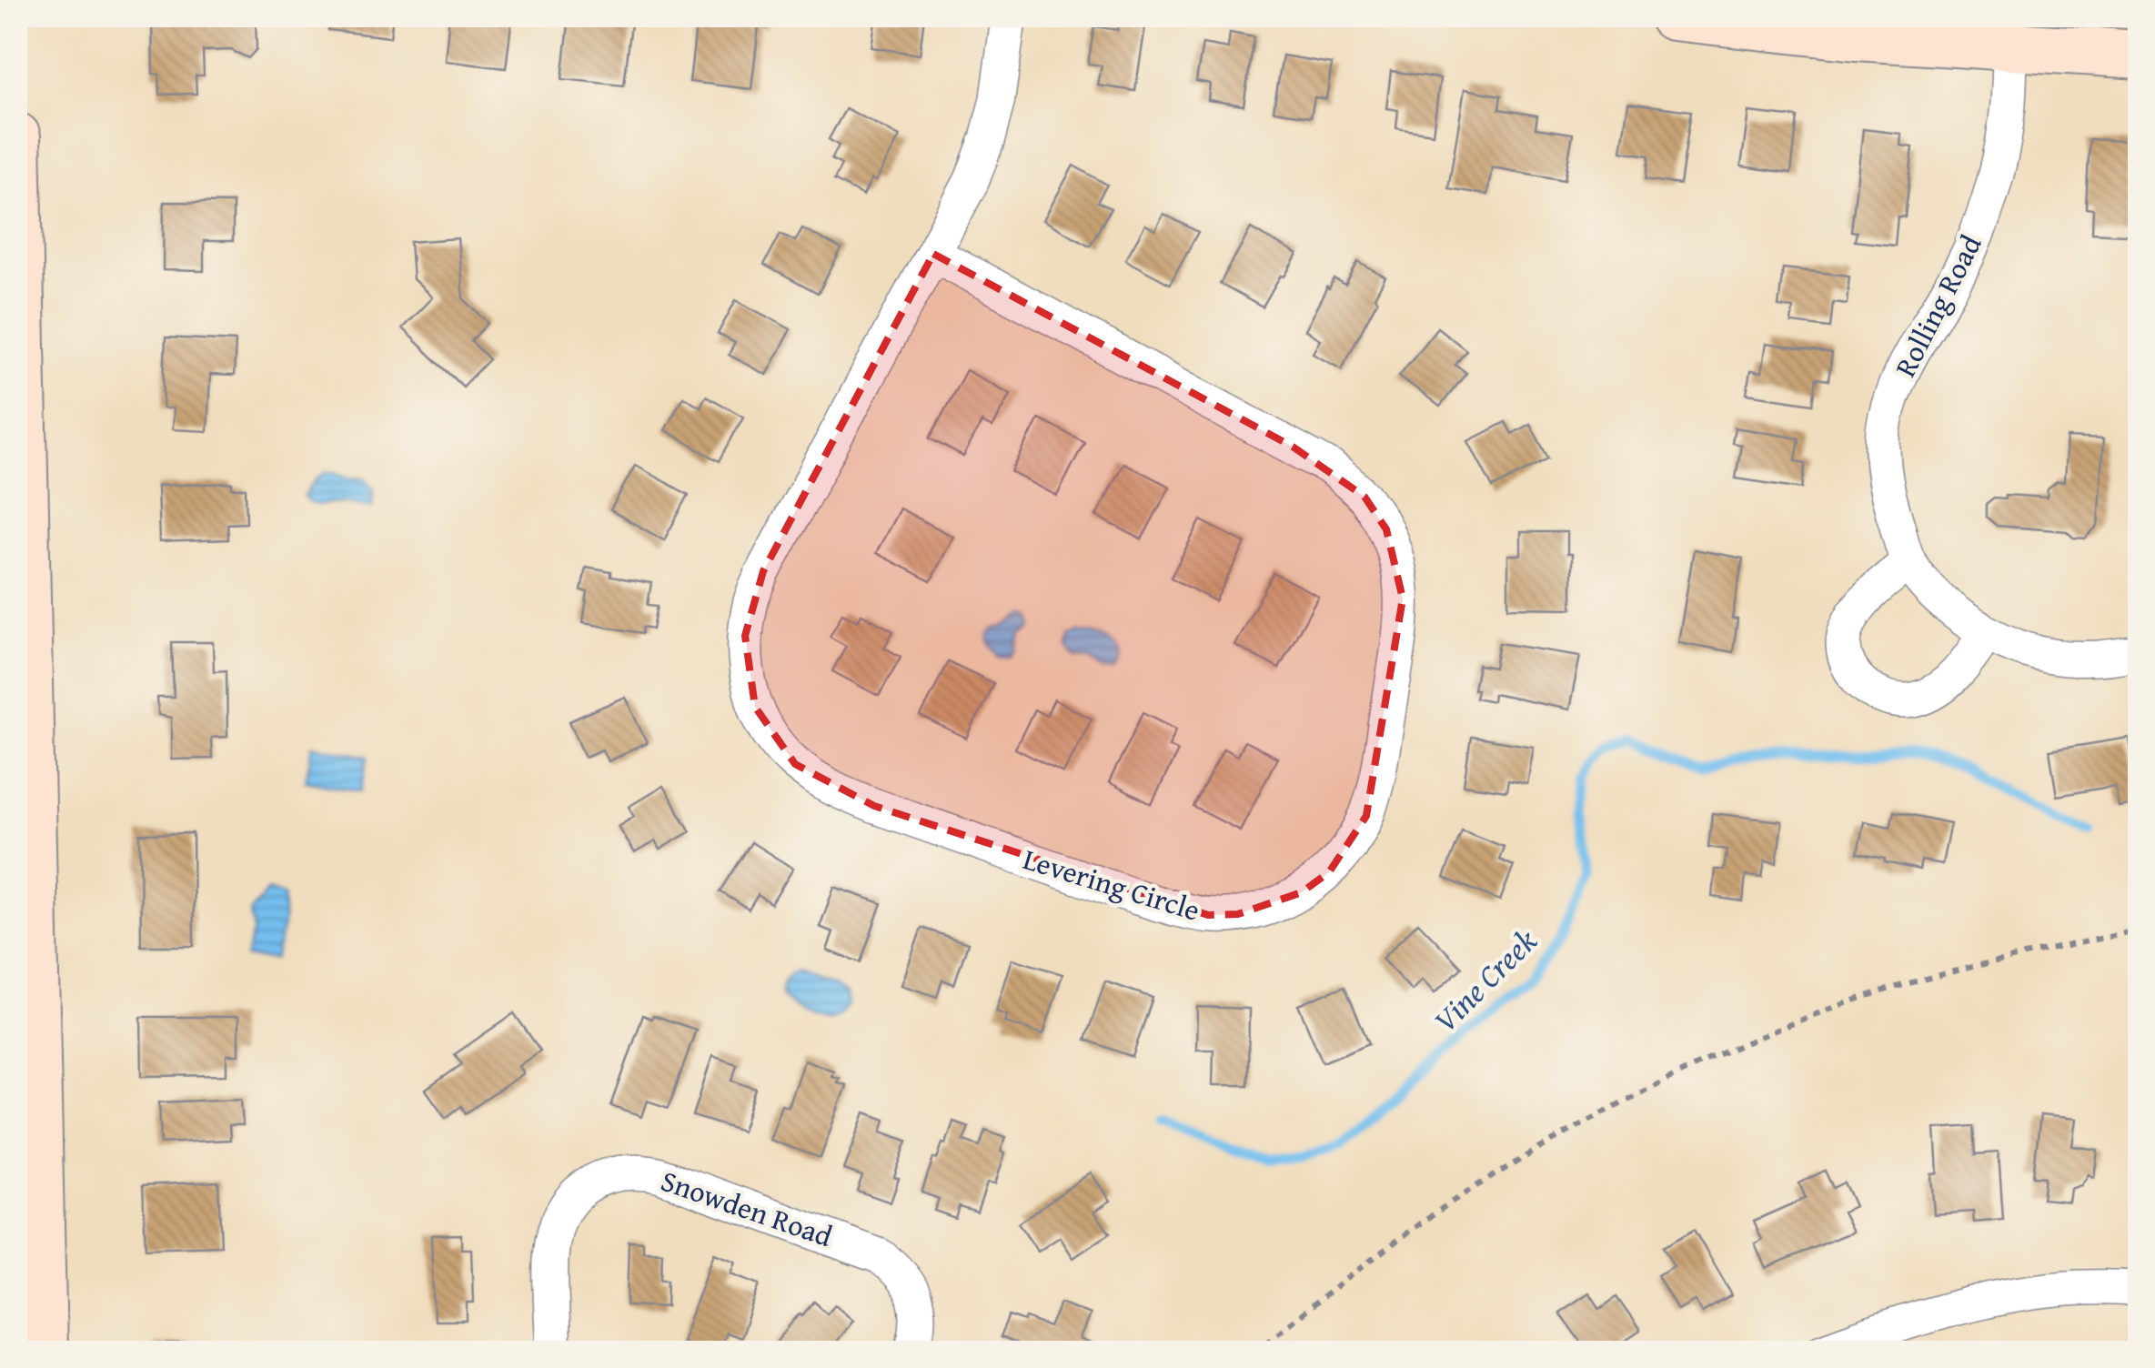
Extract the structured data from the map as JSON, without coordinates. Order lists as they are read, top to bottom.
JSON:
{
  "streets": {
    "street": ["Rolling Road", "Levering Circle", "Snowden Road"]
  },
  "water": ["Vine Creek"]
}
